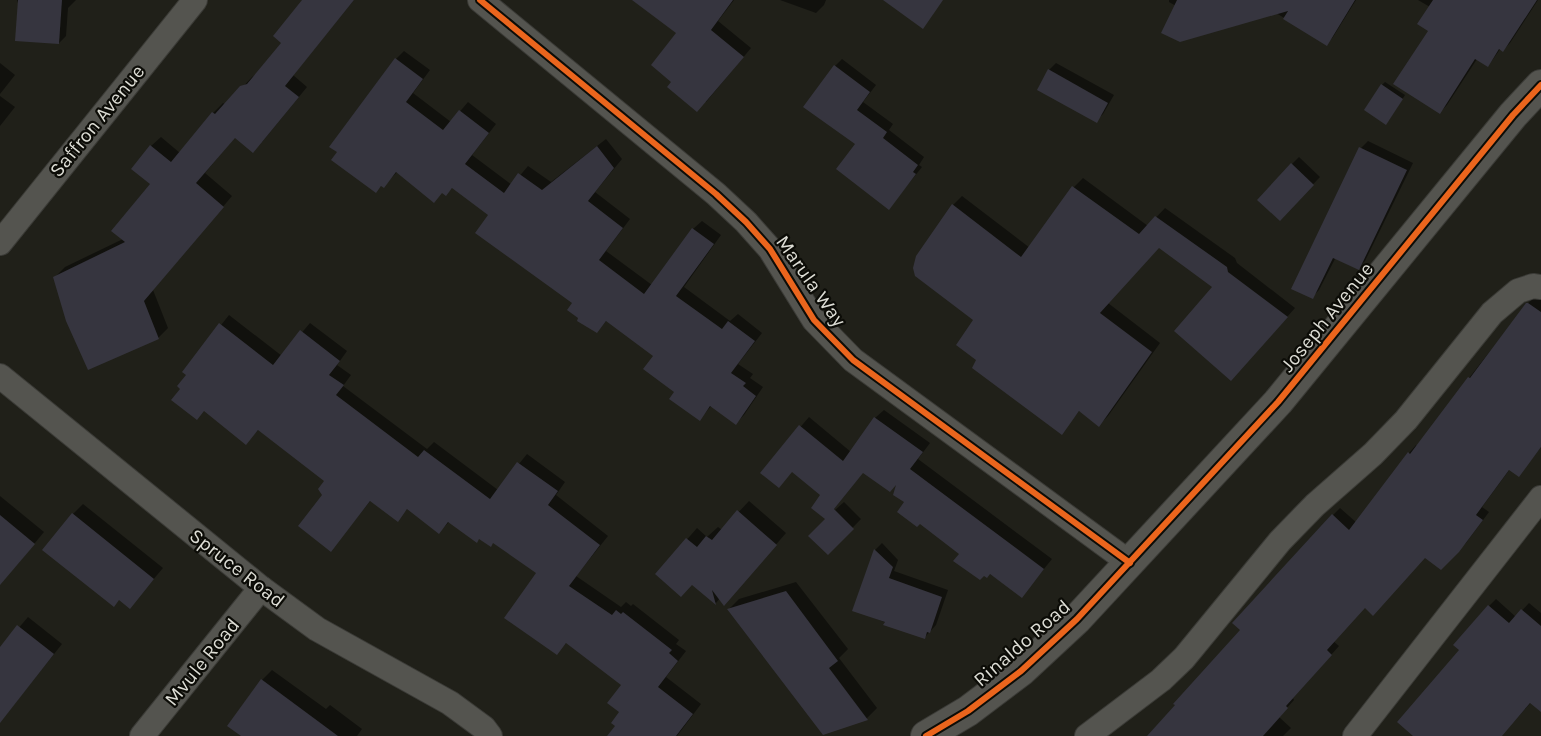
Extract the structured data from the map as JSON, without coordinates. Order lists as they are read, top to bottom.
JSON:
{
  "streets": {
    "street": [
      "Saffron Avenue",
      "Marula Way",
      "Joseph Avenue",
      "Spruce Road",
      "Rinaldo Road",
      "Mvule Road"
    ]
  },
  "crossings": [
    ["Marula Way", "Joseph Avenue"],
    ["Marula Way", "Rinaldo Road"],
    ["Joseph Avenue", "Rinaldo Road"],
    ["Spruce Road", "Mvule Road"]
  ]
}
